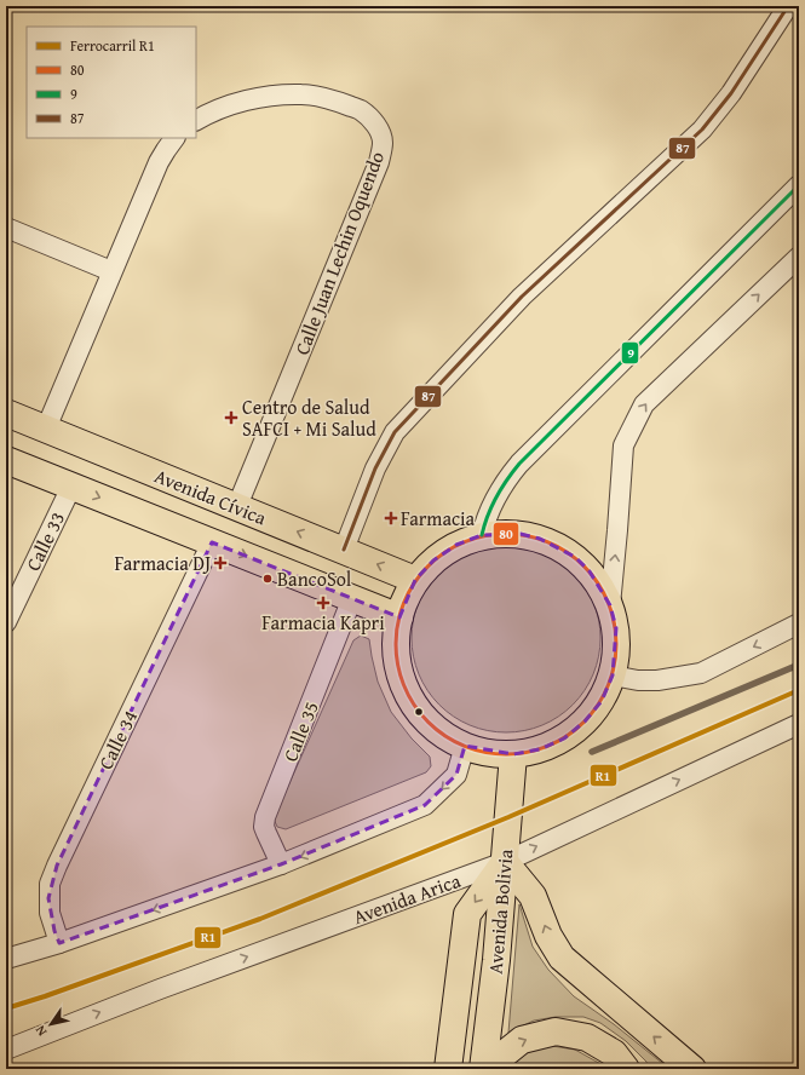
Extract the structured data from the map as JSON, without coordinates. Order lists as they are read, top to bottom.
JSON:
{
  "streets": {
    "main road": ["Avenida Cívica", "Avenida Bolivia"],
    "street": [
      "Calle Juan Lechin Oquendo",
      "Calle 33",
      "Calle 35",
      "Calle 34",
      "Avenida Arica"
    ]
  },
  "crossings": [
    ["Calle Juan Lechin Oquendo", "Avenida Cívica"],
    ["Avenida Arica", "Avenida Bolivia"]
  ],
  "places": {
    "health": [
      "Centro de Salud SAFCI + Mi Salud",
      "Farmacia",
      "Farmacia DJ",
      "Farmacia Kapri"
    ],
    "other": ["BancoSol"]
  },
  "lines": [
    "transit line 87",
    "transit line 9",
    "transit line 80",
    "rail line R1"
  ],
  "legend": [
    "Ferrocarril R1",
    "80",
    "9",
    "87"
  ],
  "north": "bottom left"
}
